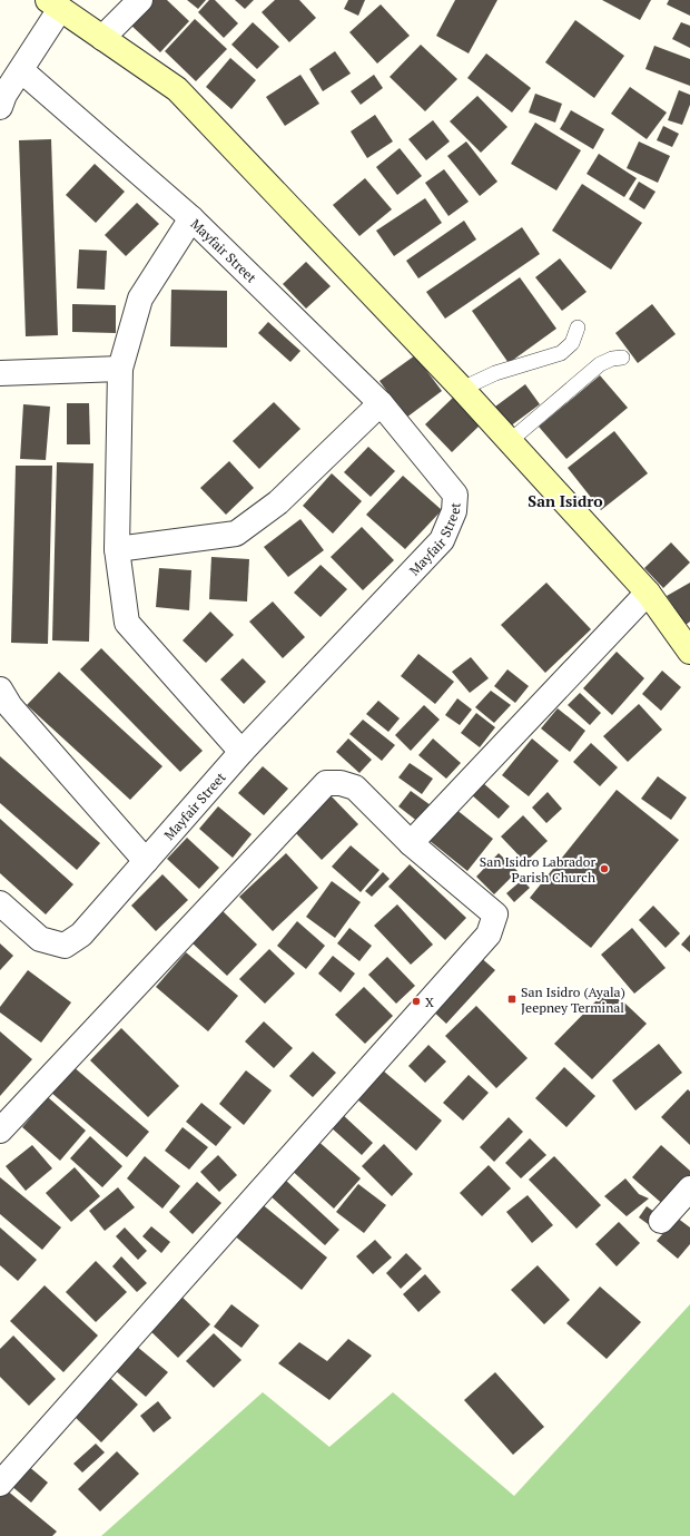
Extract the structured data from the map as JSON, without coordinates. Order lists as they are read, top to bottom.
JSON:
{
  "streets": {
    "street": ["Mayfair Street"]
  },
  "districts": ["San Isidro"],
  "places": {
    "other": ["San Isidro Labrador Parish Church", "X"],
    "transit": ["San Isidro (Ayala) Jeepney Terminal"]
  }
}
